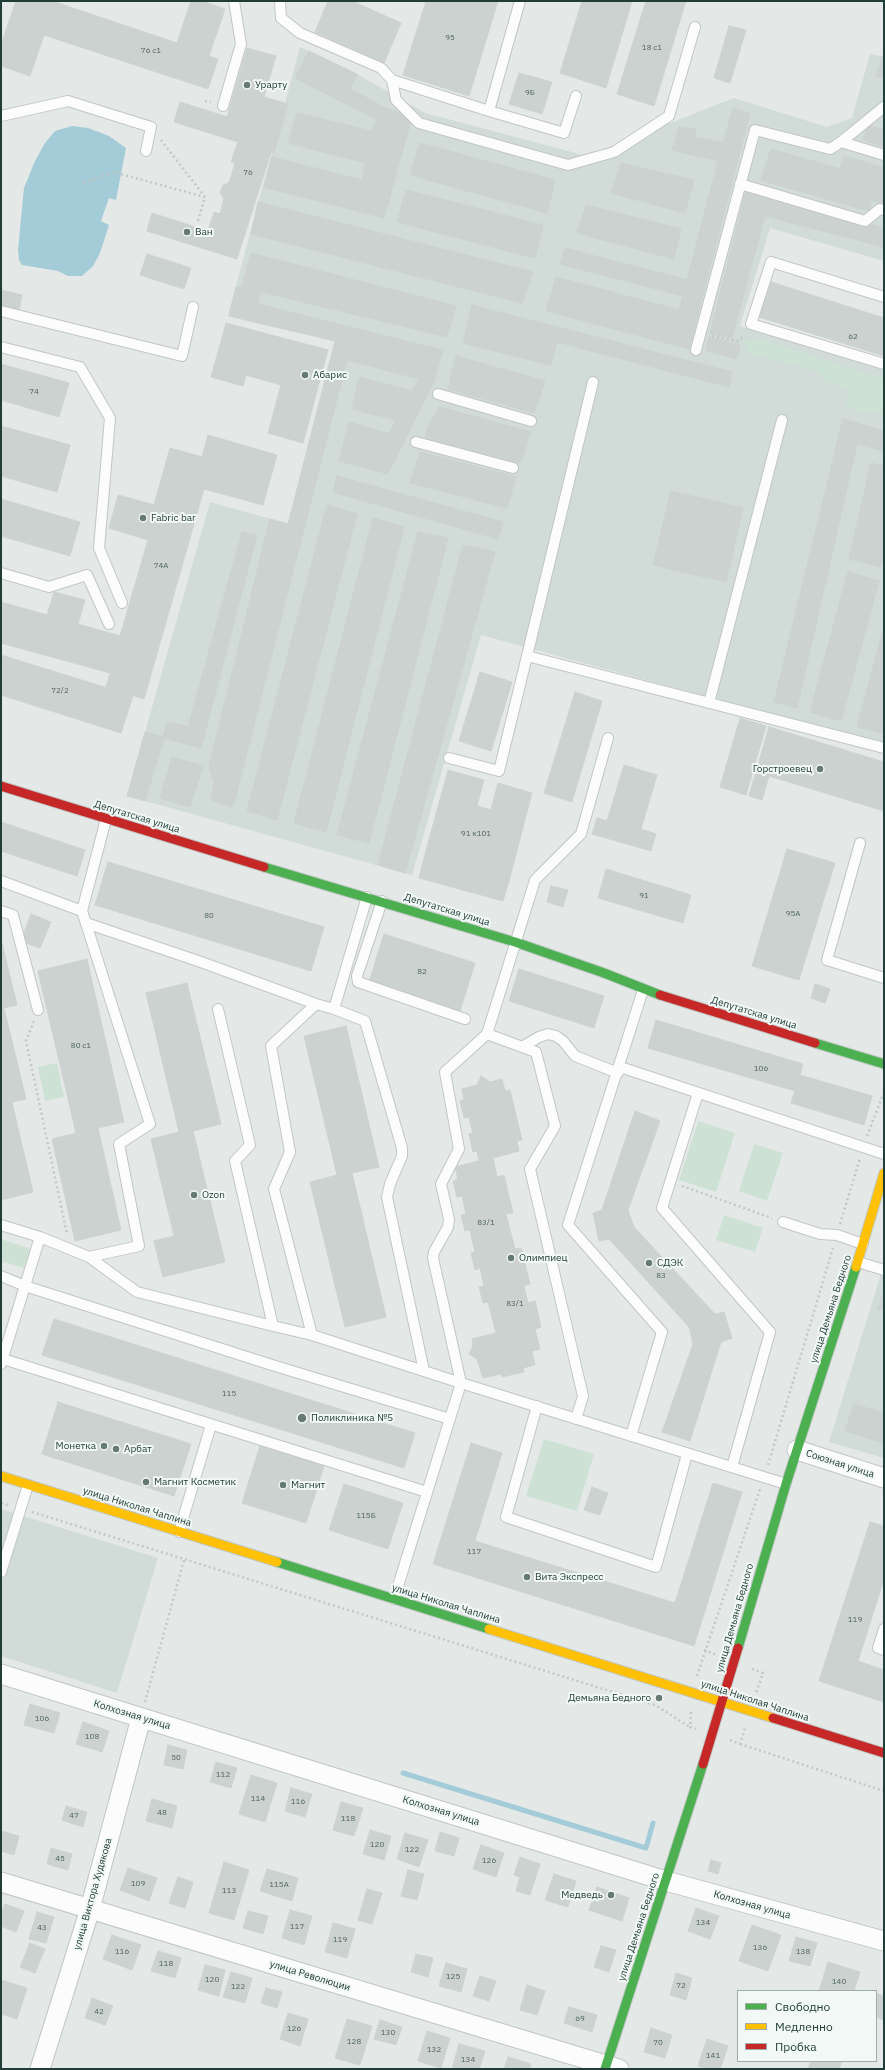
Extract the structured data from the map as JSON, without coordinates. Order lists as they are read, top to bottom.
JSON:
{
  "streets": {
    "street": [
      "Депутатская улица",
      "улица Демьяна Бедного",
      "Союзная улица",
      "улица Николая Чаплина",
      "Колхозная улица",
      "улица Виктора Худякова",
      "улица Революции"
    ]
  },
  "crossings": [
    ["улица Демьяна Бедного", "Союзная улица"],
    ["улица Демьяна Бедного", "улица Николая Чаплина"],
    ["улица Демьяна Бедного", "Колхозная улица"],
    ["улица Демьяна Бедного", "улица Революции"],
    ["Колхозная улица", "улица Виктора Худякова"],
    ["улица Виктора Худякова", "улица Революции"]
  ],
  "places": [
    "Урарту",
    "Ван",
    "Абарис",
    "Fabric bar",
    "Горстроевец",
    "Ozon",
    "Олимпиец",
    "СДЭК",
    "Поликлиника №5",
    "Монетка",
    "Арбат",
    "Магнит Косметик",
    "Магнит",
    "Вита Экспресс",
    "Демьяна Бедного",
    "Медведь"
  ],
  "house_numbers": [
    "95",
    "18 с1",
    "76 с1",
    "9Б",
    "76",
    "62",
    "74",
    "74А",
    "72/2",
    "91 к101",
    "91",
    "95А",
    "80",
    "82",
    "80 с1",
    "106",
    "83/1",
    "83",
    "83/1",
    "115",
    "115Б",
    "117",
    "119",
    "106",
    "108",
    "50",
    "112",
    "114",
    "116",
    "48",
    "47",
    "118",
    "120",
    "122",
    "45",
    "126",
    "109",
    "115А",
    "113",
    "134",
    "117",
    "43",
    "119",
    "136",
    "116",
    "138",
    "118",
    "125",
    "120",
    "140",
    "72",
    "122",
    "42",
    "69",
    "126",
    "130",
    "128",
    "70",
    "132",
    "141",
    "134"
  ],
  "legend": ["Свободно", "Медленно", "Пробка"]
}
